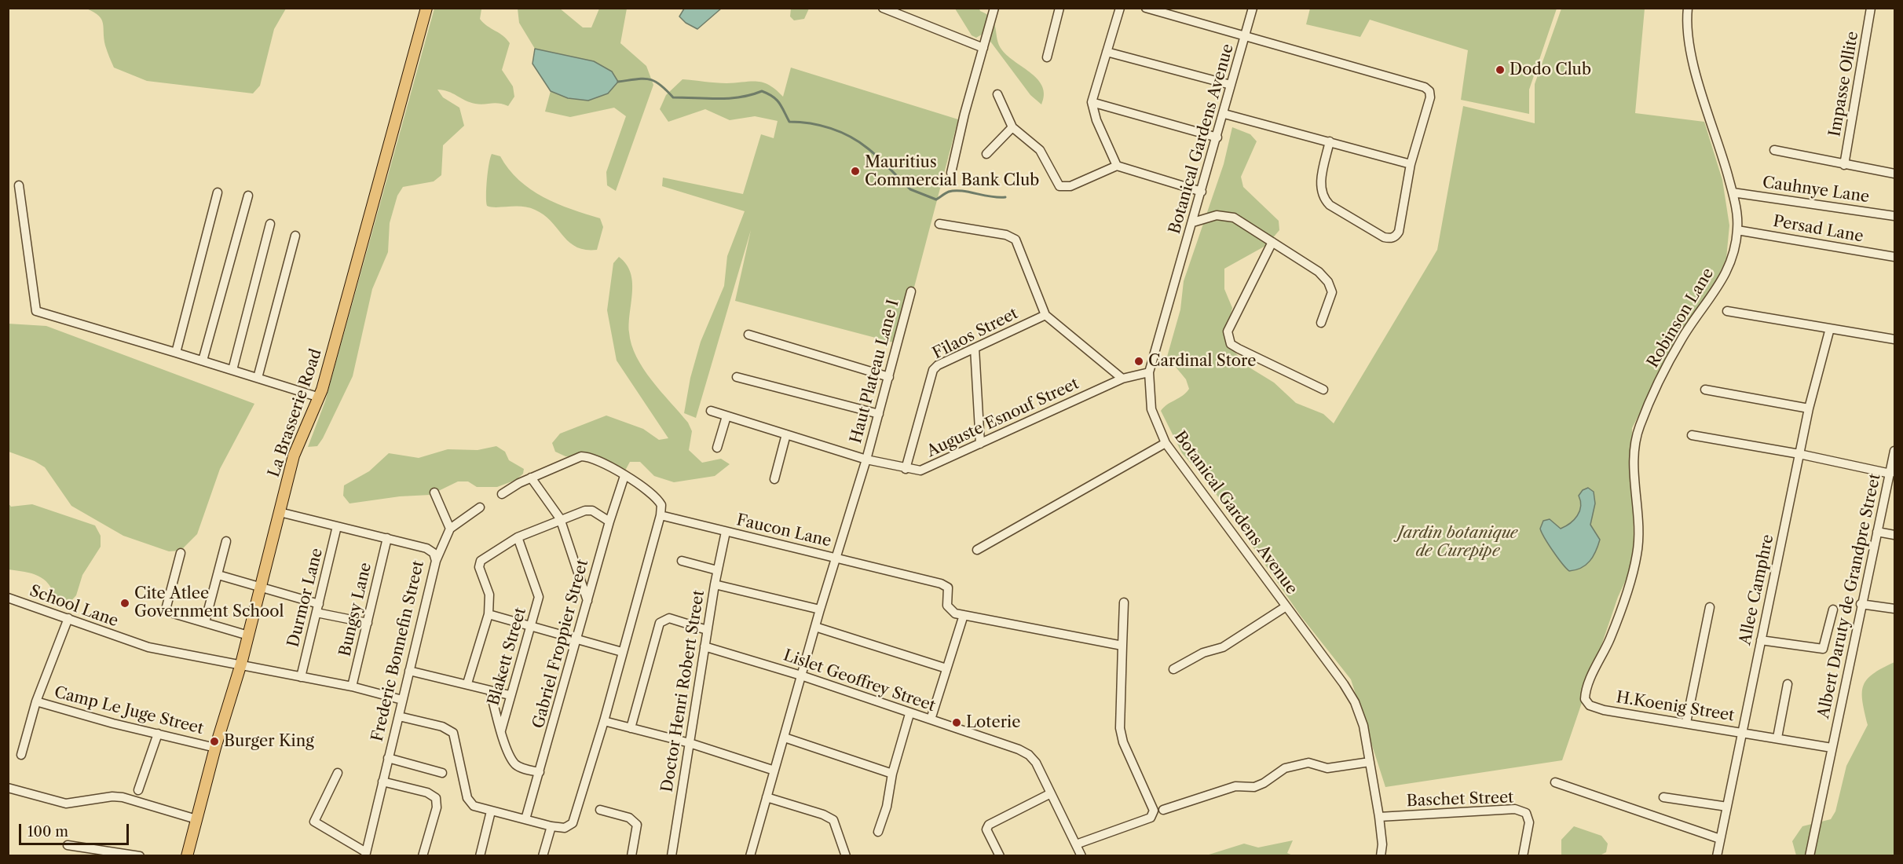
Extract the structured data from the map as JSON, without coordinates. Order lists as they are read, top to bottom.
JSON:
{
  "streets": {
    "main road": ["La Brasserie Road"],
    "street": [
      "Impasse Ollite",
      "Botanical Gardens Avenue",
      "Cauhnye Lane",
      "Persad Lane",
      "Robinson Lane",
      "Filaos Street",
      "Haut Plateau Lane I",
      "Auguste Esnouf Street",
      "Faucon Lane",
      "Allee Camphre",
      "Albert Daruty de Grandpre Street",
      "Durmor Lane",
      "School Lane",
      "Bungsy Lane",
      "Gabriel Froppier Street",
      "Frederic Bonnefin Street",
      "Blakett Street",
      "Lislet Geoffrey Street",
      "Doctor Henri Robert Street",
      "H.Koenig Street",
      "Camp Le Juge Street",
      "Baschet Street"
    ]
  },
  "crossings": [
    ["Botanical Gardens Avenue", "Auguste Esnouf Street"],
    ["Botanical Gardens Avenue", "Baschet Street"],
    ["Cauhnye Lane", "Robinson Lane"],
    ["Persad Lane", "Robinson Lane"],
    ["Robinson Lane", "H.Koenig Street"],
    ["Filaos Street", "Auguste Esnouf Street"],
    ["Haut Plateau Lane I", "Auguste Esnouf Street"],
    ["Haut Plateau Lane I", "Faucon Lane"],
    ["Haut Plateau Lane I", "Lislet Geoffrey Street"],
    ["La Brasserie Road", "School Lane"],
    ["La Brasserie Road", "Frederic Bonnefin Street"],
    ["La Brasserie Road", "Camp Le Juge Street"],
    ["Faucon Lane", "Doctor Henri Robert Street"],
    ["Allee Camphre", "H.Koenig Street"],
    ["Albert Daruty de Grandpre Street", "H.Koenig Street"],
    ["Durmor Lane", "School Lane"],
    ["Durmor Lane", "Frederic Bonnefin Street"],
    ["School Lane", "Bungsy Lane"],
    ["School Lane", "Frederic Bonnefin Street"],
    ["Bungsy Lane", "Frederic Bonnefin Street"],
    ["Lislet Geoffrey Street", "Doctor Henri Robert Street"]
  ],
  "parks": ["Jardin botanique de Curepipe"],
  "places": [
    "Dodo Club",
    "Mauritius Commercial Bank Club",
    "Cardinal Store",
    "Cite Atlee Government School",
    "Loterie",
    "Burger King"
  ],
  "scale_bar": "100 m"
}
